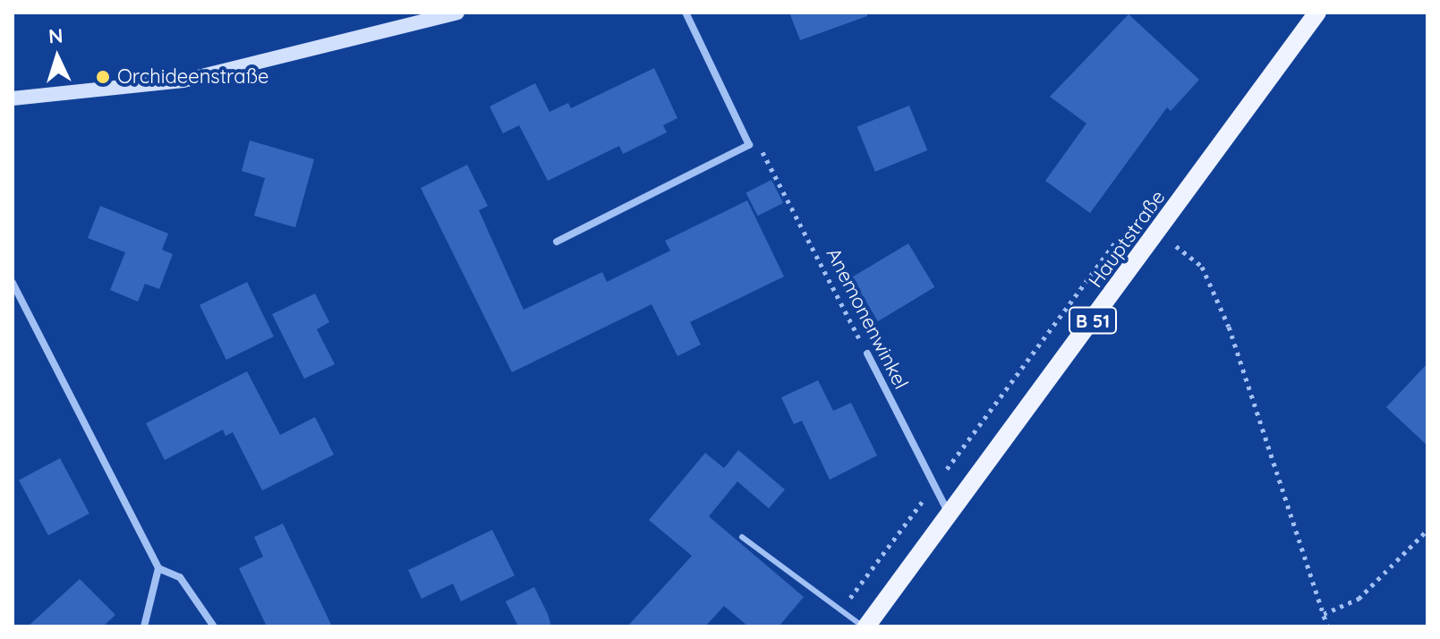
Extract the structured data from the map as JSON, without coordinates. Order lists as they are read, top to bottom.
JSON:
{
  "streets": {
    "main road": ["Hauptstraße", "B 51"],
    "street": ["Anemonenwinkel"]
  },
  "crossings": [
    ["Hauptstraße", "Anemonenwinkel"]
  ],
  "places": ["Orchideenstraße"],
  "north": "top"
}
